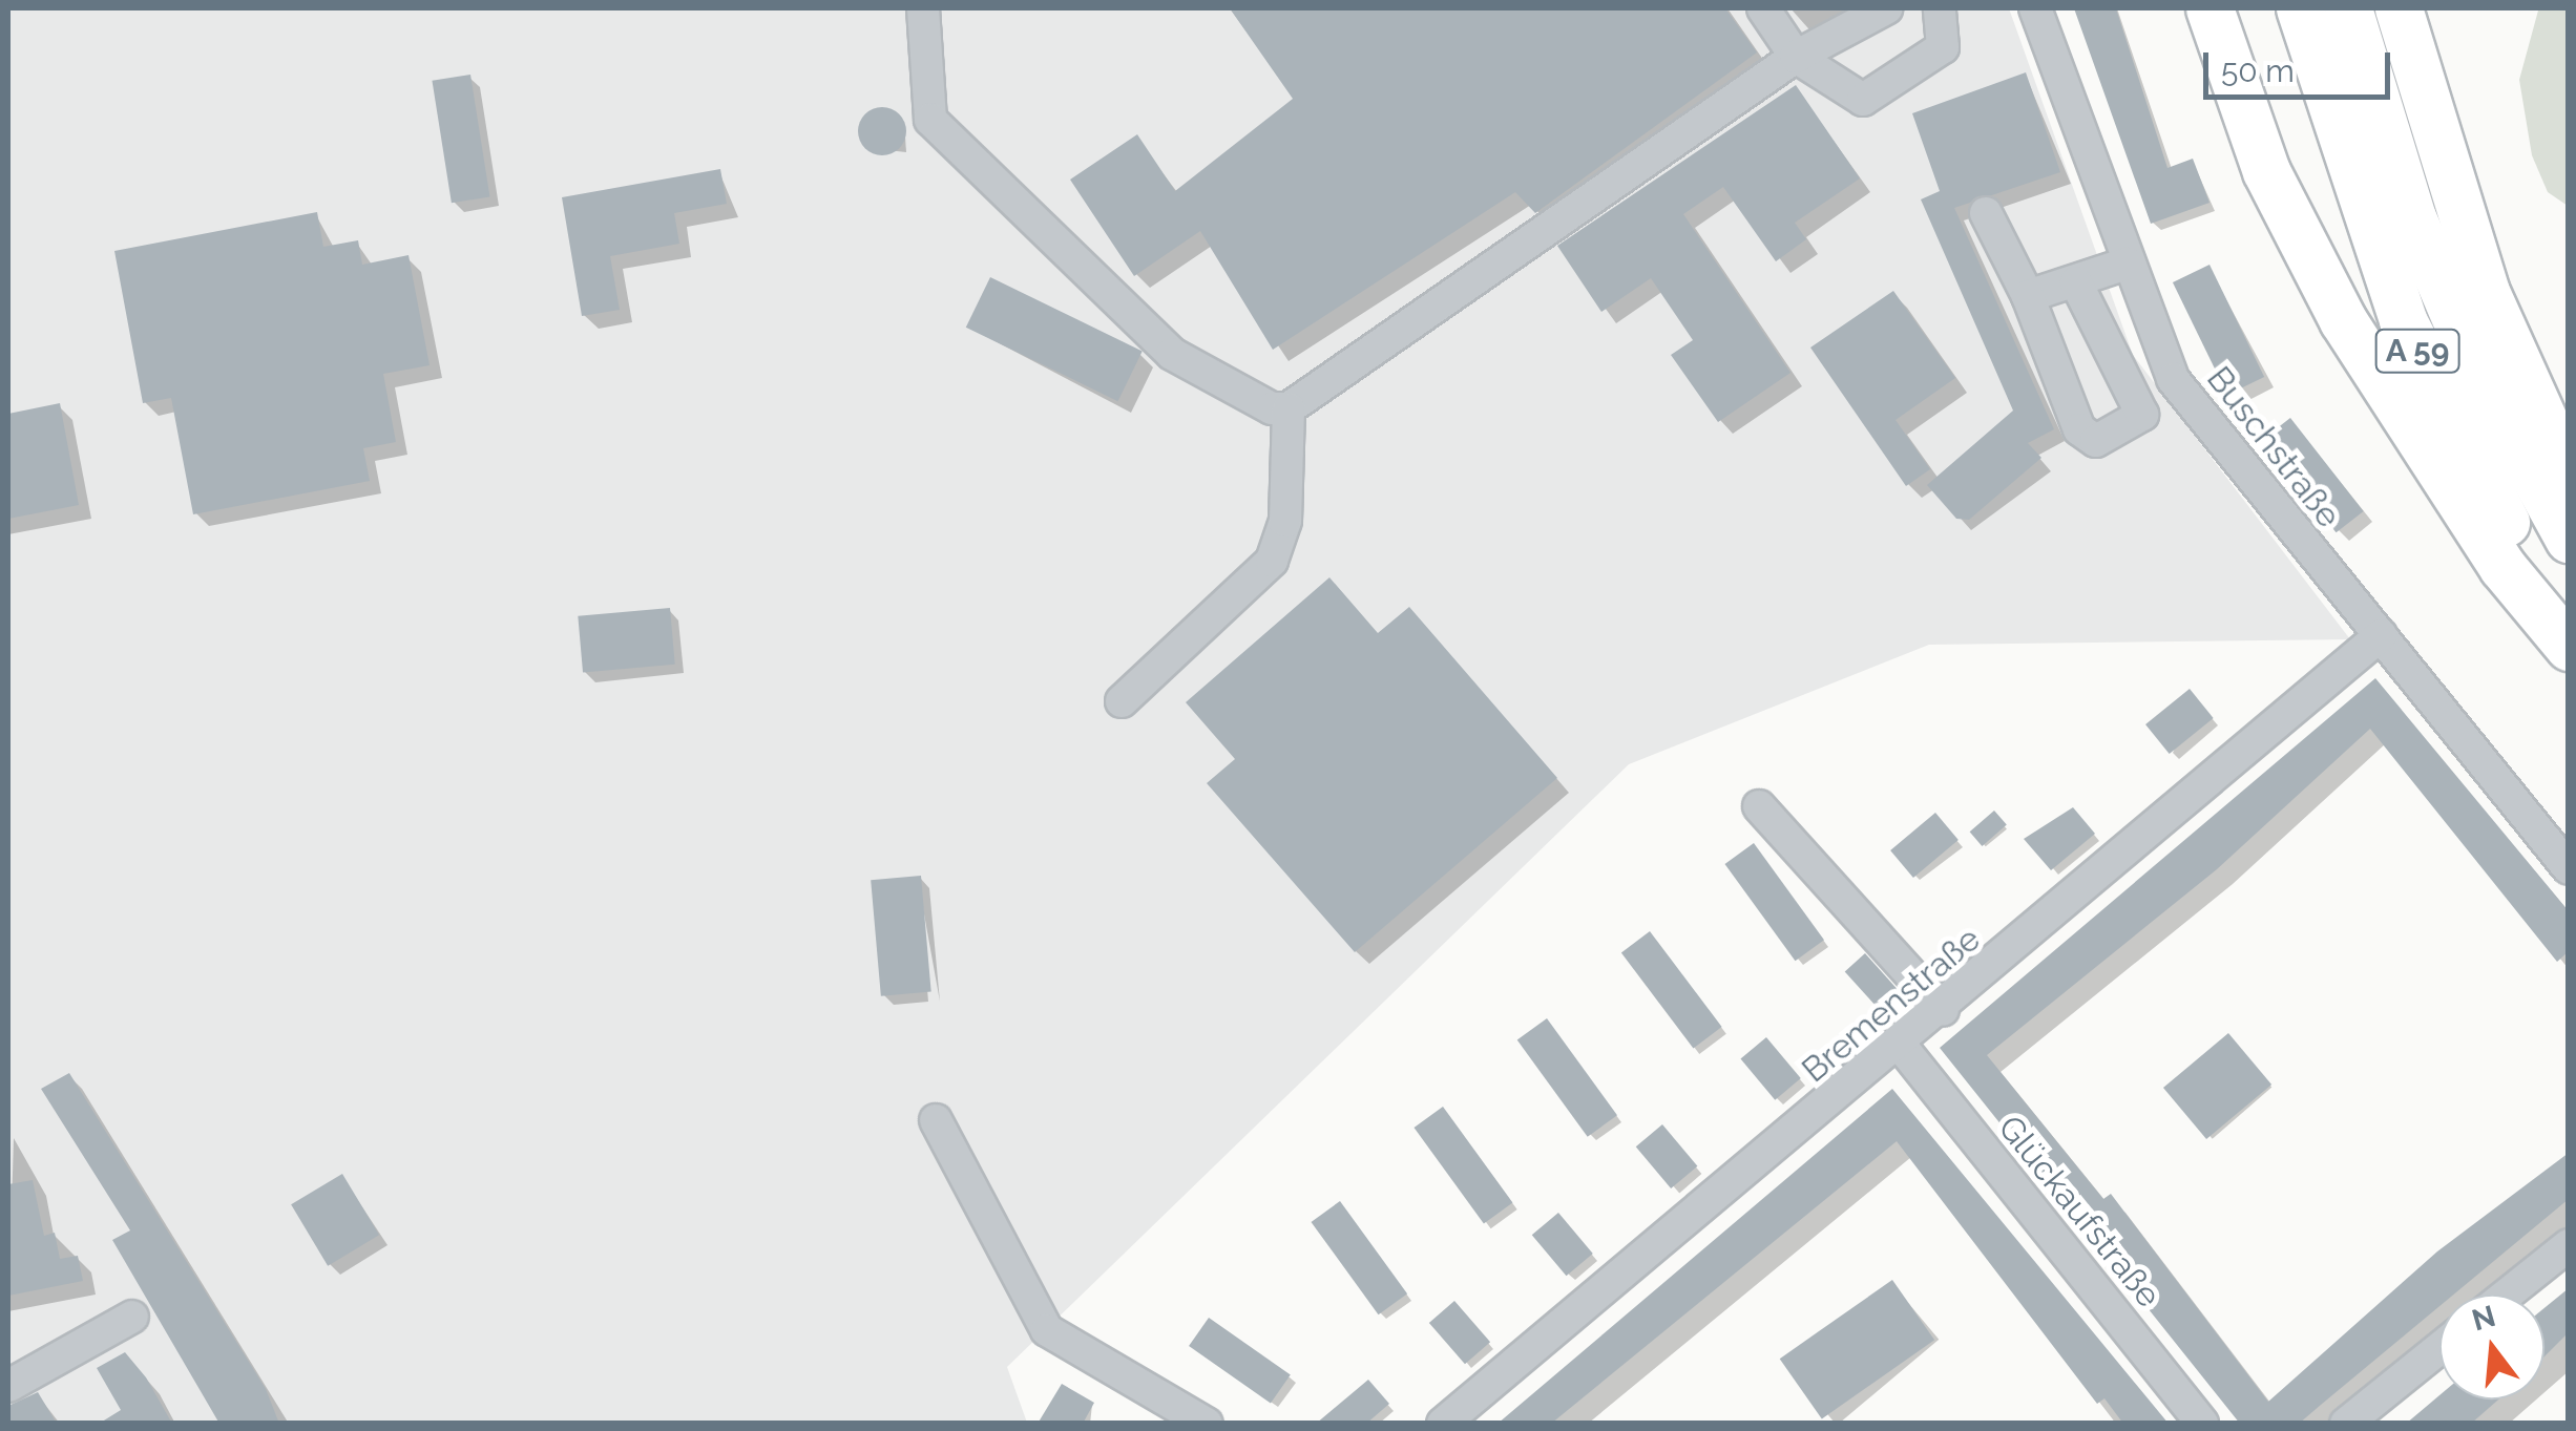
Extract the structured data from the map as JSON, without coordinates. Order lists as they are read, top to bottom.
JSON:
{
  "streets": {
    "highway": ["A 59"],
    "street": ["Buschstraße", "Bremenstraße", "Glückaufstraße"]
  },
  "crossings": [
    ["Buschstraße", "Bremenstraße"],
    ["Bremenstraße", "Glückaufstraße"]
  ],
  "scale_bar": "50 m",
  "north": "top"
}
